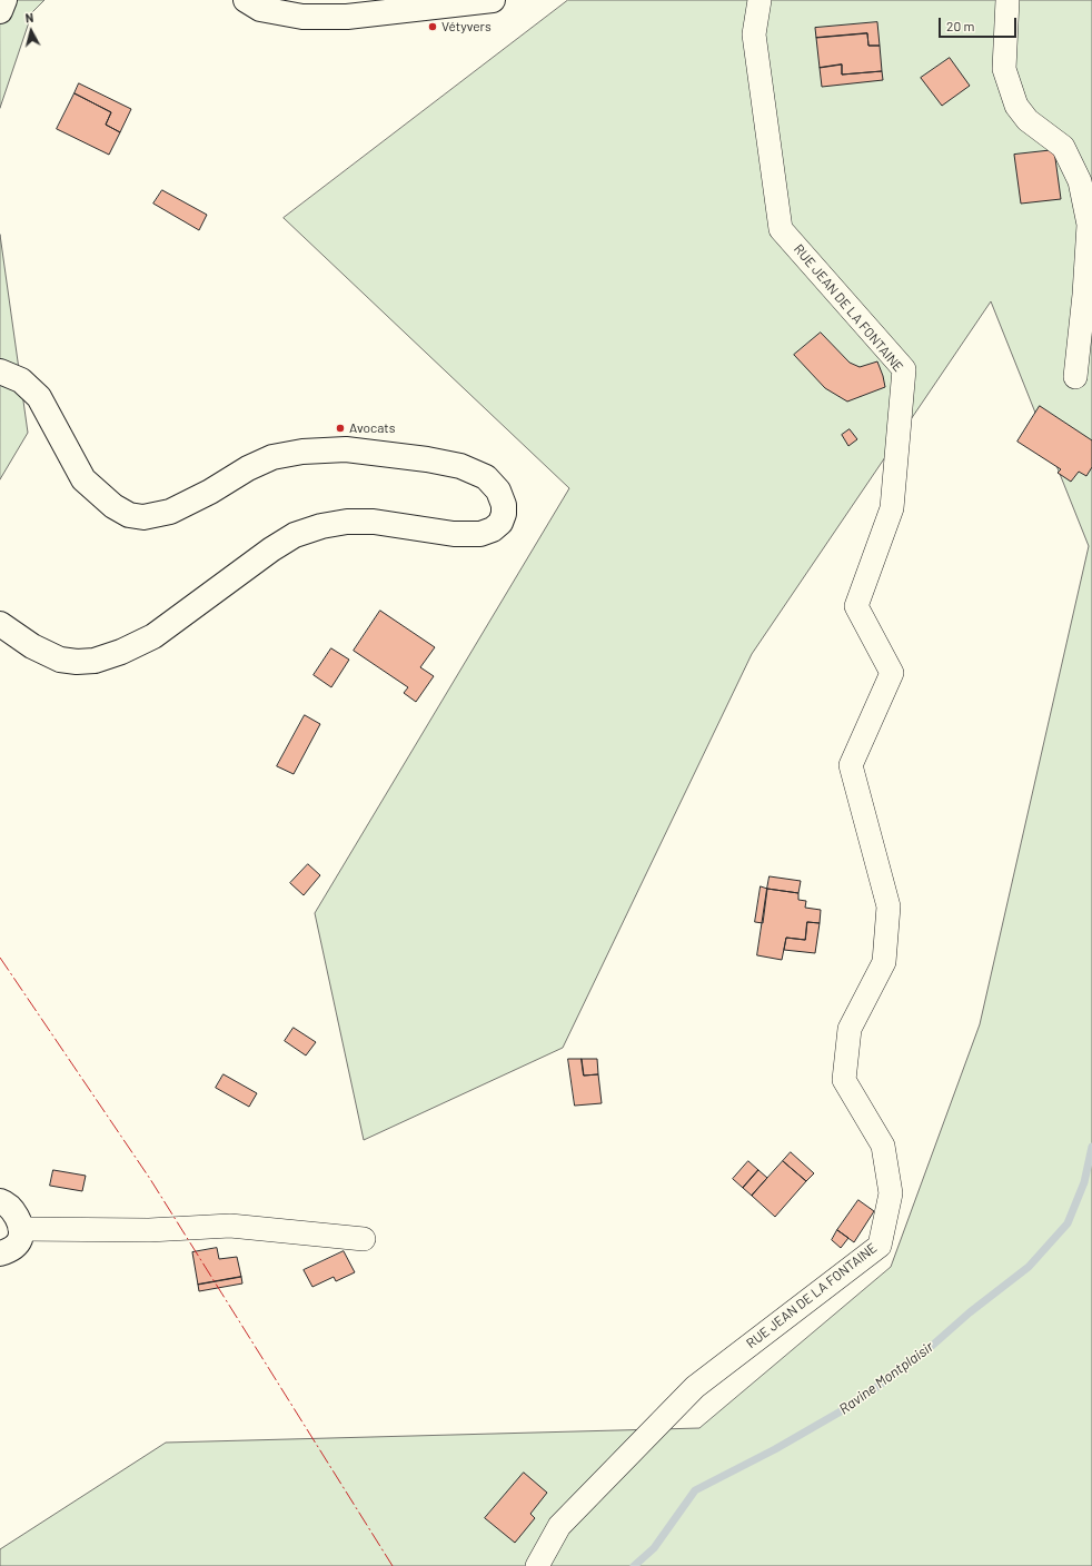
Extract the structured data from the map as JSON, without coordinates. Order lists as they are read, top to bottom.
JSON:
{
  "streets": {
    "street": ["RUE JEAN DE LA FONTAINE"]
  },
  "water": ["Ravine Montplaisir"],
  "places": ["Vétyvers", "Avocats"],
  "scale_bar": "20 m",
  "north": "top"
}
